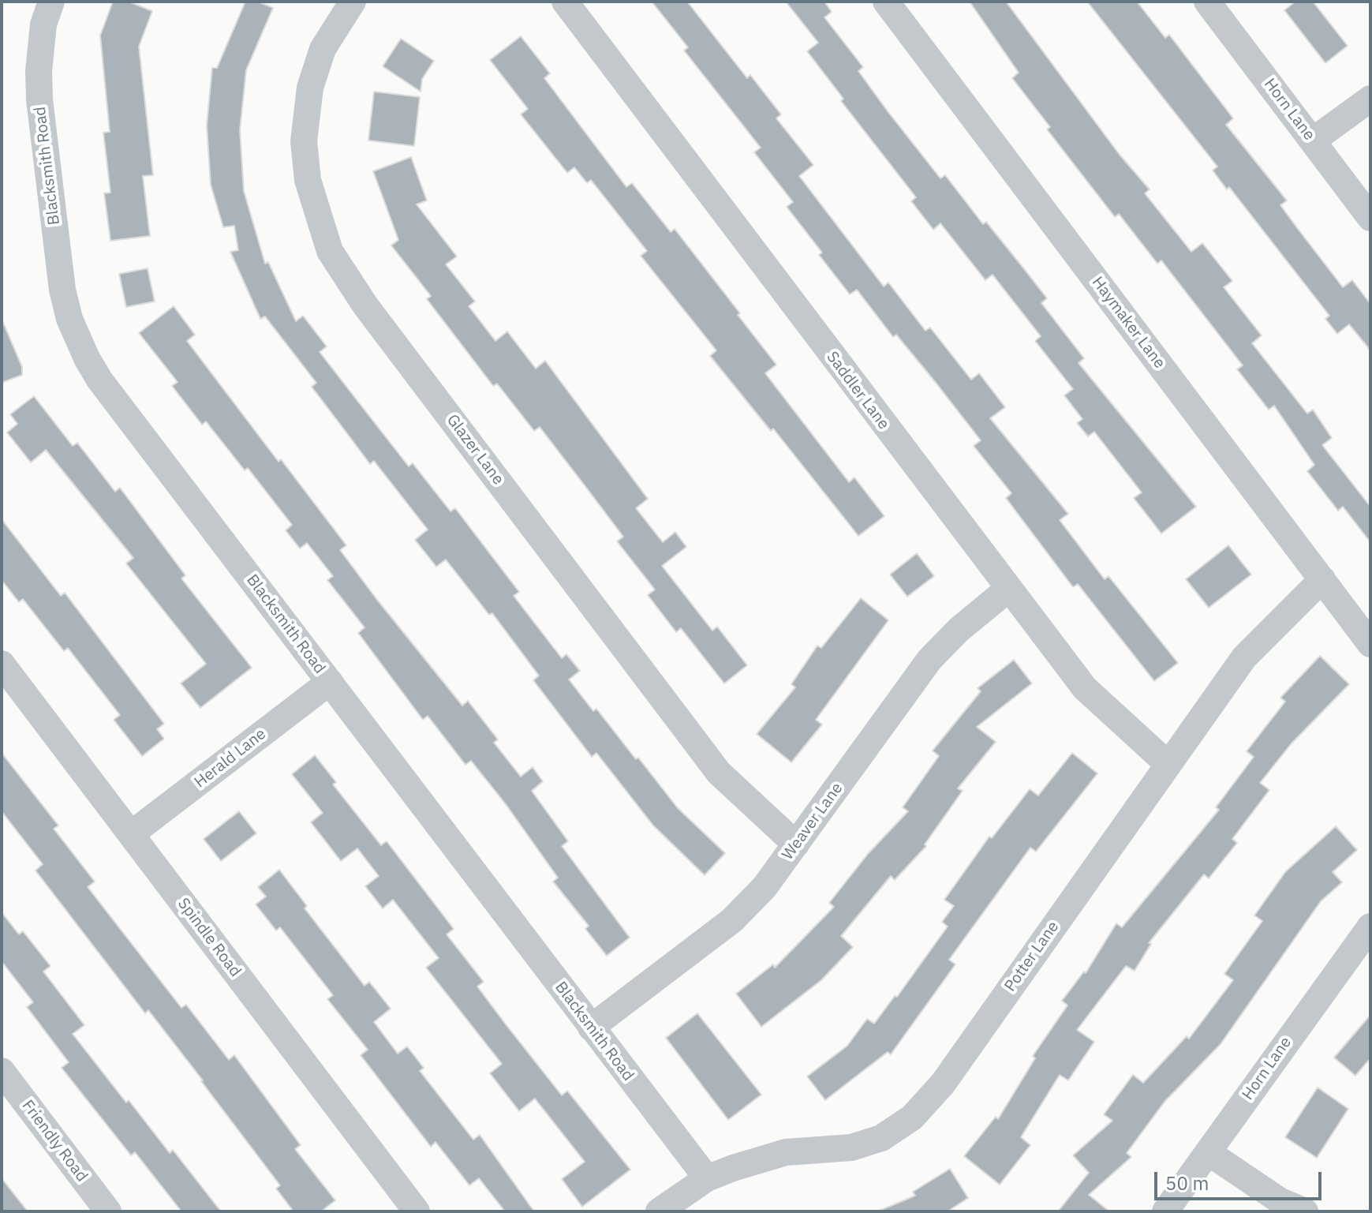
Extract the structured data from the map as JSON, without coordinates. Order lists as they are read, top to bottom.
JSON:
{
  "streets": {
    "street": [
      "Horn Lane",
      "Blacksmith Road",
      "Haymaker Lane",
      "Saddler Lane",
      "Glazer Lane",
      "Herald Lane",
      "Weaver Lane",
      "Spindle Road",
      "Potter Lane",
      "Friendly Road"
    ]
  },
  "crossings": [
    ["Blacksmith Road", "Herald Lane"],
    ["Blacksmith Road", "Weaver Lane"],
    ["Blacksmith Road", "Potter Lane"],
    ["Haymaker Lane", "Potter Lane"],
    ["Saddler Lane", "Weaver Lane"],
    ["Saddler Lane", "Potter Lane"],
    ["Glazer Lane", "Weaver Lane"],
    ["Herald Lane", "Spindle Road"]
  ],
  "scale_bar": "50 m"
}
